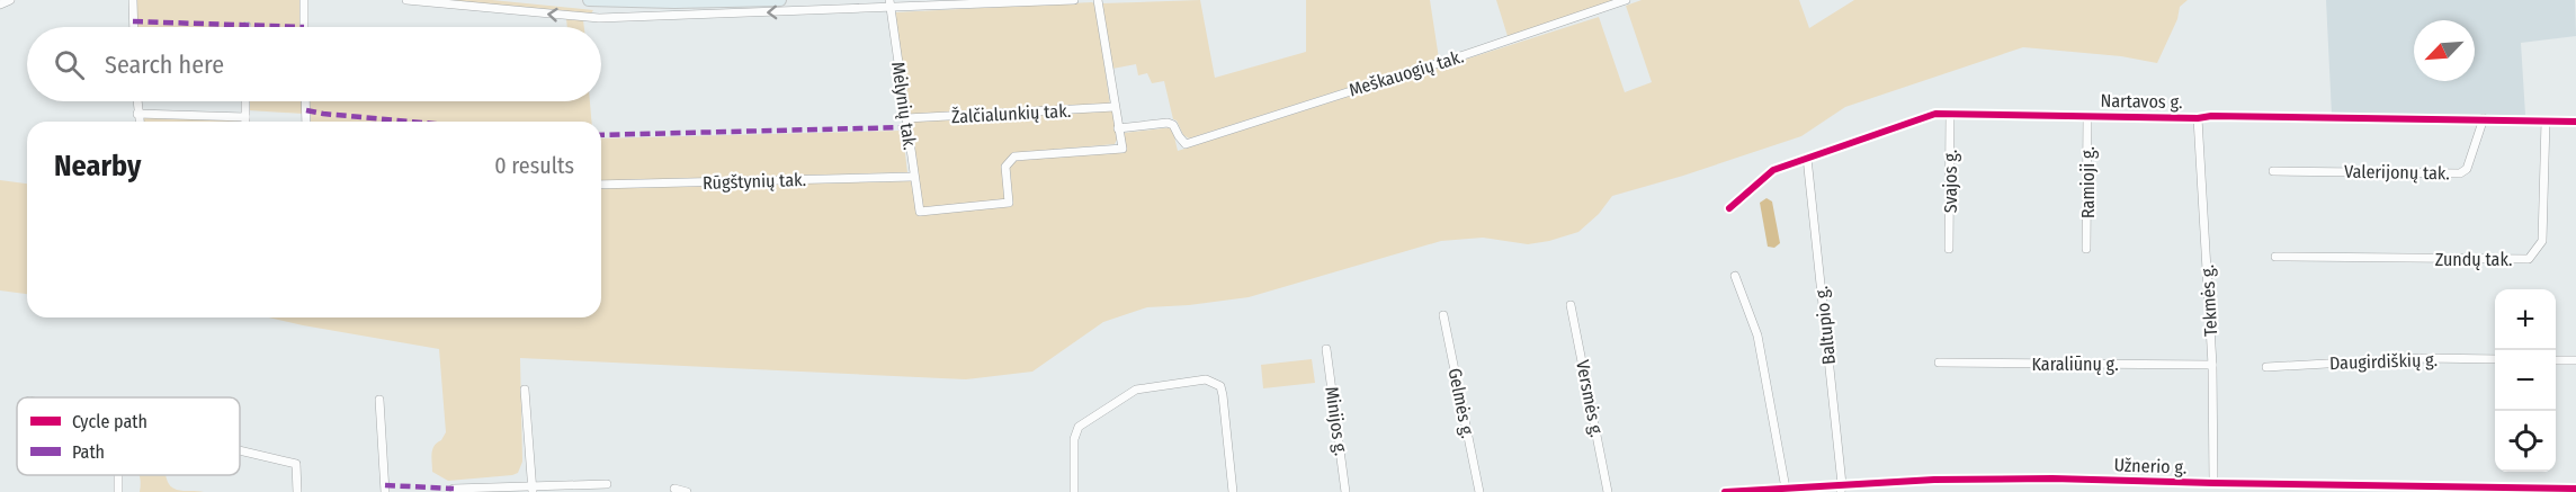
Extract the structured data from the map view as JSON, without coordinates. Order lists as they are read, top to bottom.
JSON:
{
  "streets": {
    "street": [
      "Meškauogių tak.",
      "Nartavos g.",
      "Mėlynių tak.",
      "Žalčialunkių tak.",
      "Valerijonų tak.",
      "Rūgštynių tak.",
      "Svajos g.",
      "Ramioji g.",
      "Zundų tak.",
      "Tekmės g.",
      "Baltupio g.",
      "Daugirdiškių g.",
      "Karaliūnų g.",
      "Versmės g.",
      "Gelmės g.",
      "Minijos g.",
      "Užnerio g."
    ]
  },
  "crossings": [
    ["Meškauogių tak.", "Mėlynių tak."],
    ["Nartavos g.", "Valerijonų tak."],
    ["Nartavos g.", "Svajos g."],
    ["Nartavos g.", "Ramioji g."],
    ["Nartavos g.", "Zundų tak."],
    ["Nartavos g.", "Tekmės g."],
    ["Nartavos g.", "Baltupio g."],
    ["Mėlynių tak.", "Žalčialunkių tak."],
    ["Mėlynių tak.", "Rūgštynių tak."],
    ["Tekmės g.", "Karaliūnų g."],
    ["Tekmės g.", "Užnerio g."],
    ["Baltupio g.", "Užnerio g."]
  ],
  "legend": ["Cycle path", "Path"],
  "north": "bottom left",
  "page": {
    "search": "Search here",
    "heading": ["Nearby", "0 results"],
    "map_buttons": ["+", "−"]
  }
}
